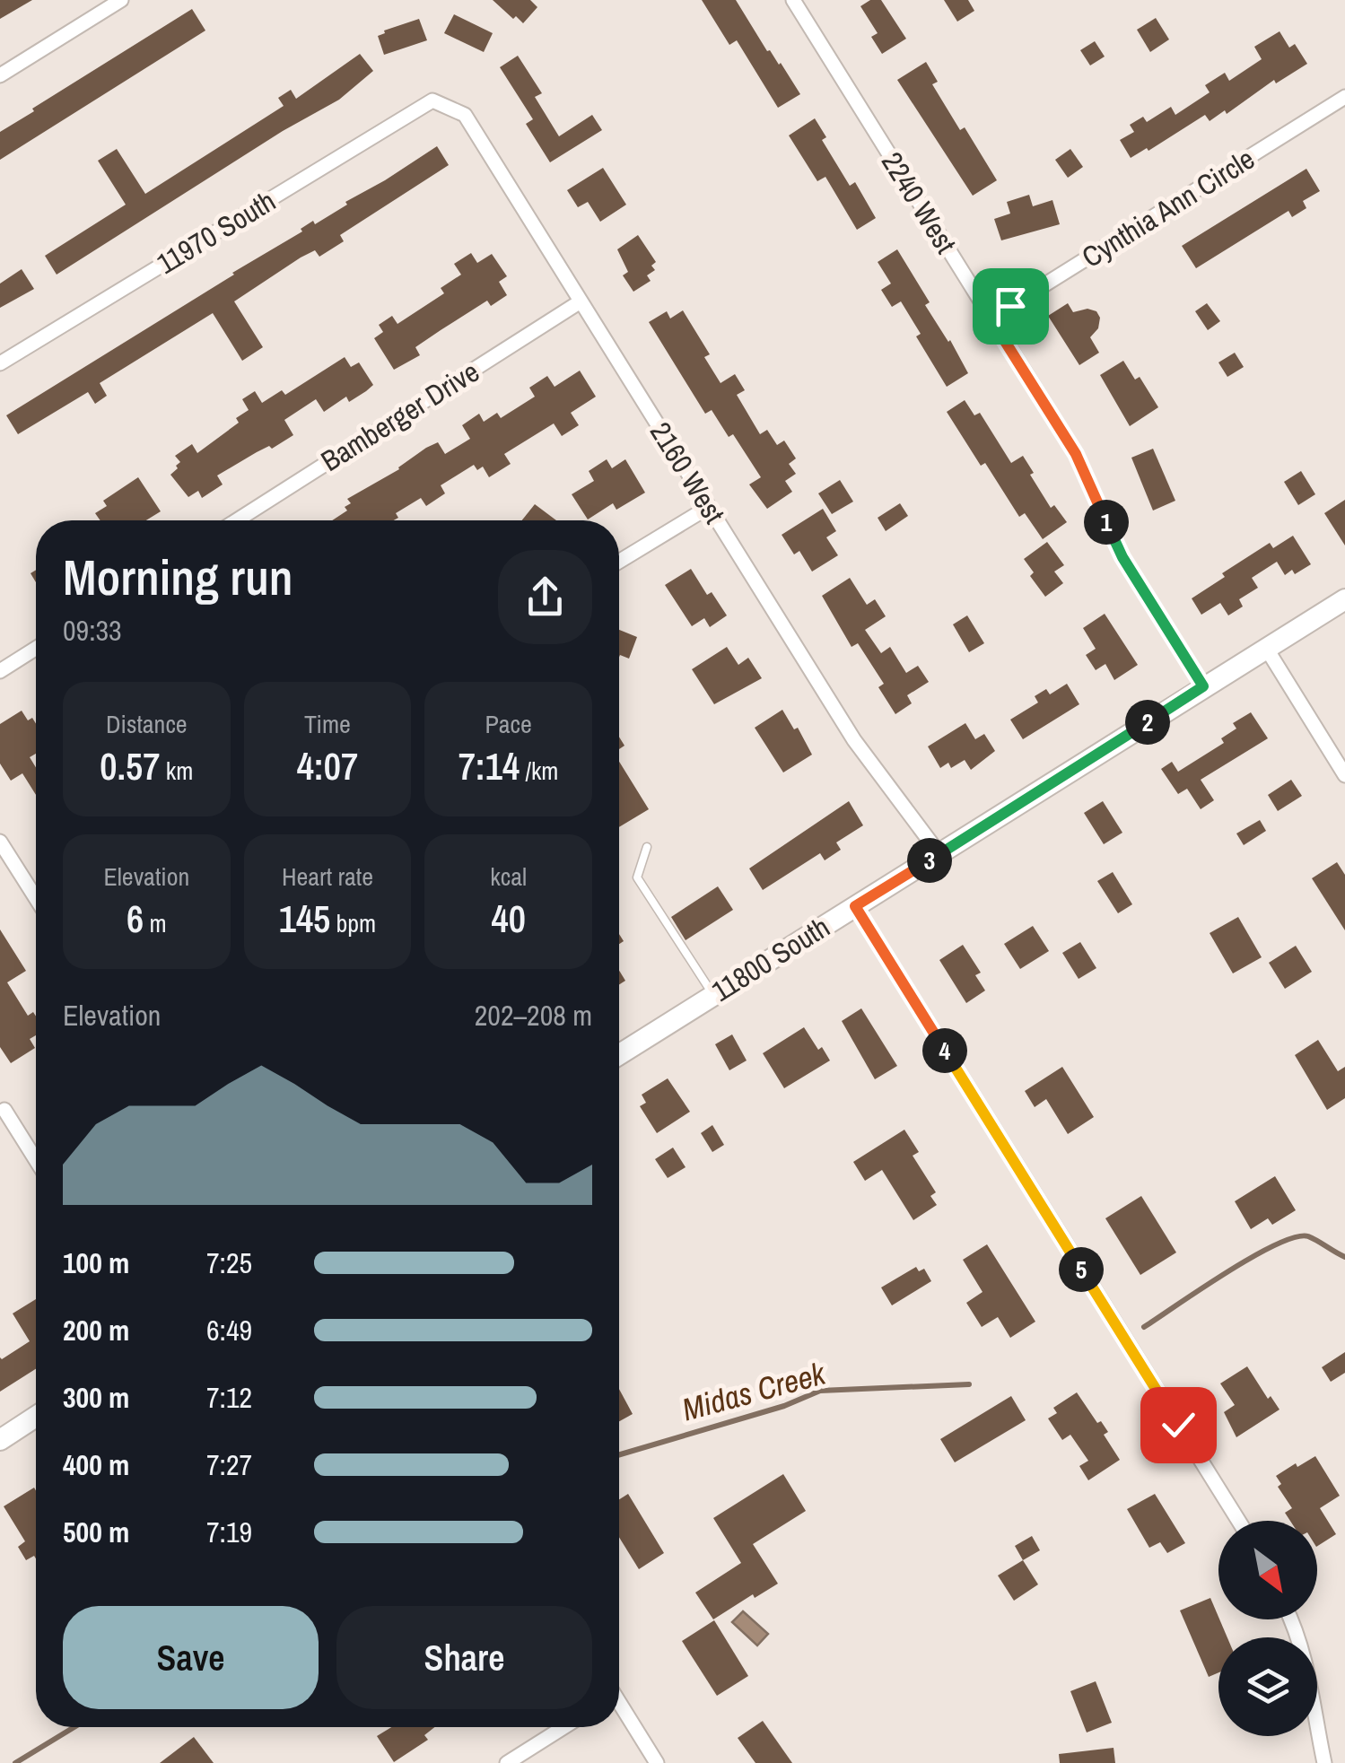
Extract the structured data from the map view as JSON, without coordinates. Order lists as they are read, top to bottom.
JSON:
{
  "streets": {
    "main road": ["11800 South"],
    "street": [
      "2240 West",
      "Cynthia Ann Circle",
      "11970 South",
      "Bamberger Drive",
      "2160 West"
    ]
  },
  "crossings": [
    ["2240 West", "Cynthia Ann Circle"],
    ["2240 West", "11800 South"],
    ["11970 South", "2160 West"],
    ["Bamberger Drive", "2160 West"],
    ["2160 West", "11800 South"]
  ],
  "water": ["Midas Creek"],
  "north": "bottom right",
  "page": {
    "pins": [
      "1",
      "2",
      "3",
      "4",
      "5"
    ],
    "heading": ["Morning run", "09:33"],
    "stats": [
      ["Distance", "0.57 km"],
      ["Time", "4:07"],
      ["Pace", "7:14 /km"],
      ["Elevation", "6 m"],
      ["Heart rate", "145 bpm"],
      ["kcal", "40"]
    ],
    "chart": ["Elevation", "202–208 m"],
    "list": [
      {
        "name": "100 m",
        "note": "7:25"
      },
      {
        "name": "200 m",
        "note": "6:49"
      },
      {
        "name": "300 m",
        "note": "7:12"
      },
      {
        "name": "400 m",
        "note": "7:27"
      },
      {
        "name": "500 m",
        "note": "7:19"
      }
    ],
    "buttons": ["Save", "Share"]
  }
}
